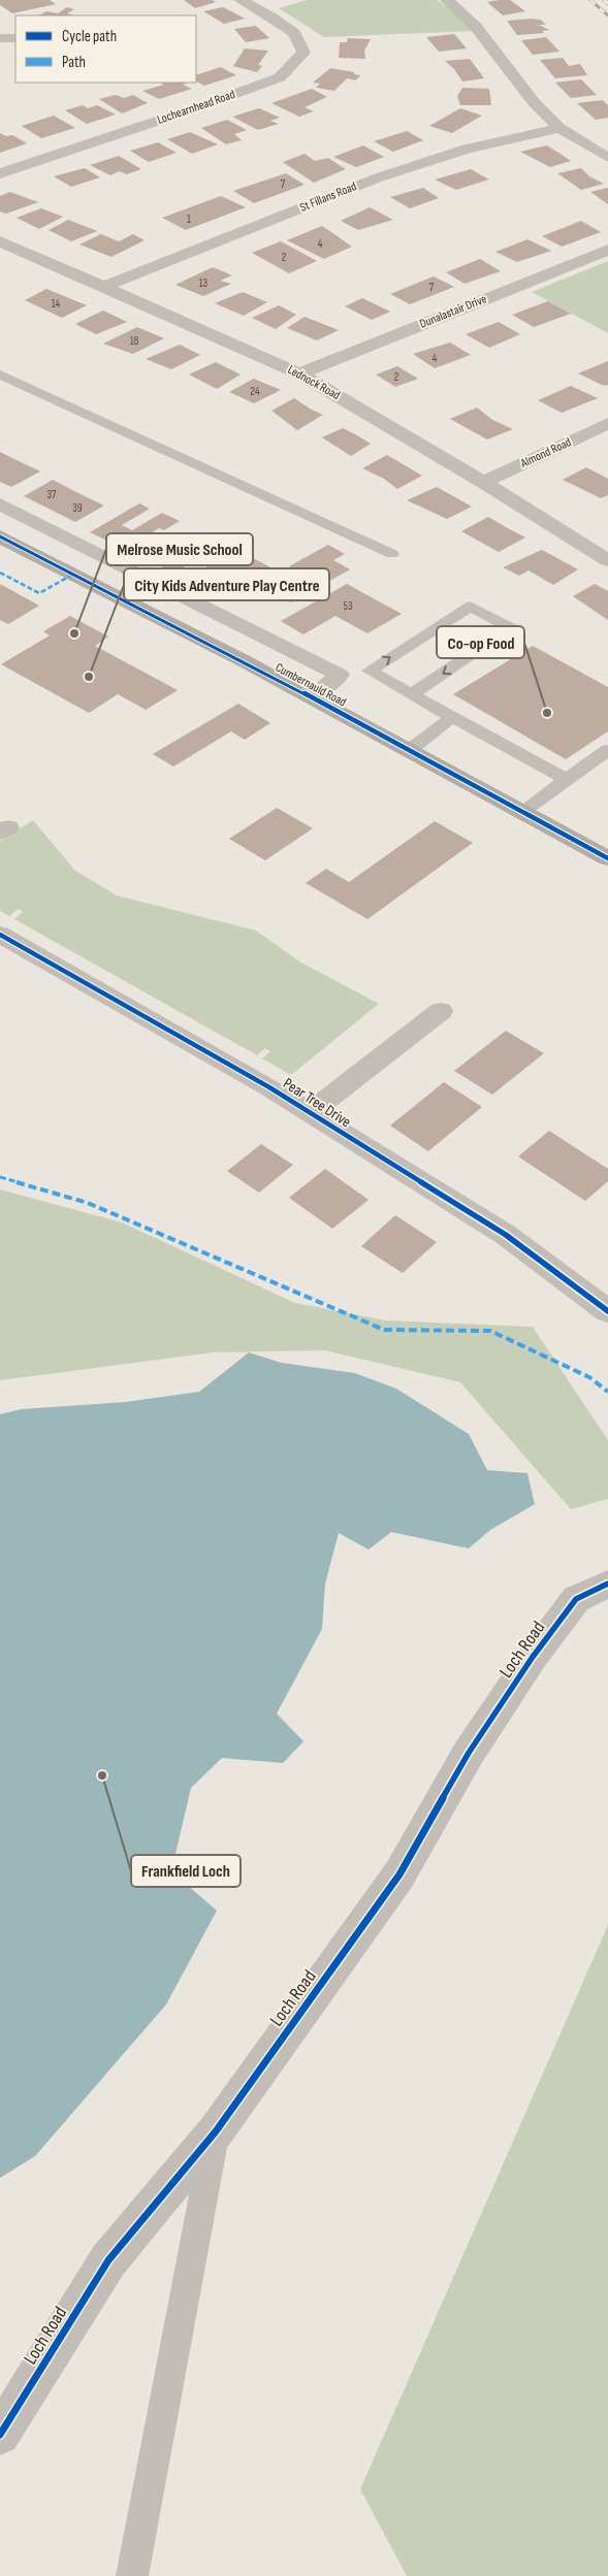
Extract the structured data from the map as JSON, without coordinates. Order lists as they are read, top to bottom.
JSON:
{
  "streets": {
    "main road": ["Cumbernauld Road"],
    "street": [
      "Lochearnhead Road",
      "St Fillans Road",
      "Dunalastair Drive",
      "Lednock Road",
      "Almond Road",
      "Pear Tree Drive",
      "Loch Road"
    ]
  },
  "crossings": [
    ["St Fillans Road", "Lednock Road"],
    ["Dunalastair Drive", "Lednock Road"],
    ["Lednock Road", "Almond Road"]
  ],
  "places": [
    "Melrose Music School",
    "City Kids Adventure Play Centre",
    "Co-op Food",
    "Frankfield Loch"
  ],
  "house_numbers": [
    "7",
    "1",
    "4",
    "2",
    "13",
    "7",
    "14",
    "18",
    "4",
    "2",
    "24",
    "37",
    "39",
    "53"
  ],
  "legend": ["Cycle path", "Path"]
}
